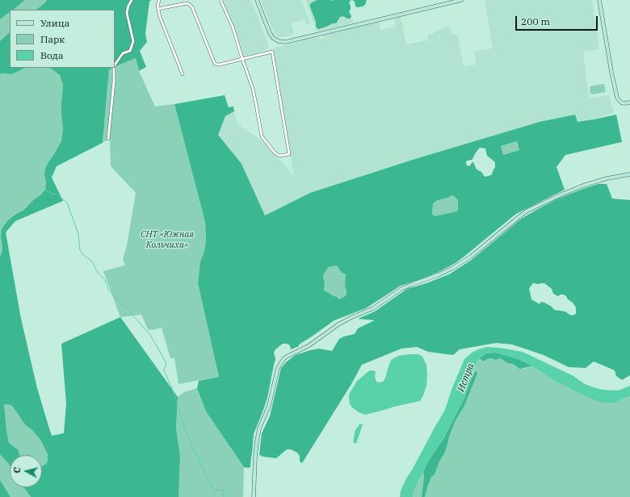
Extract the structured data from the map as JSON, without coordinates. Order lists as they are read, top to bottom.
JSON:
{
  "water": ["Истра"],
  "parks": ["СНТ «Южная Кольчиха»"],
  "legend": ["Улица", "Парк", "Вода"],
  "scale_bar": "200 m",
  "north": "left"
}
